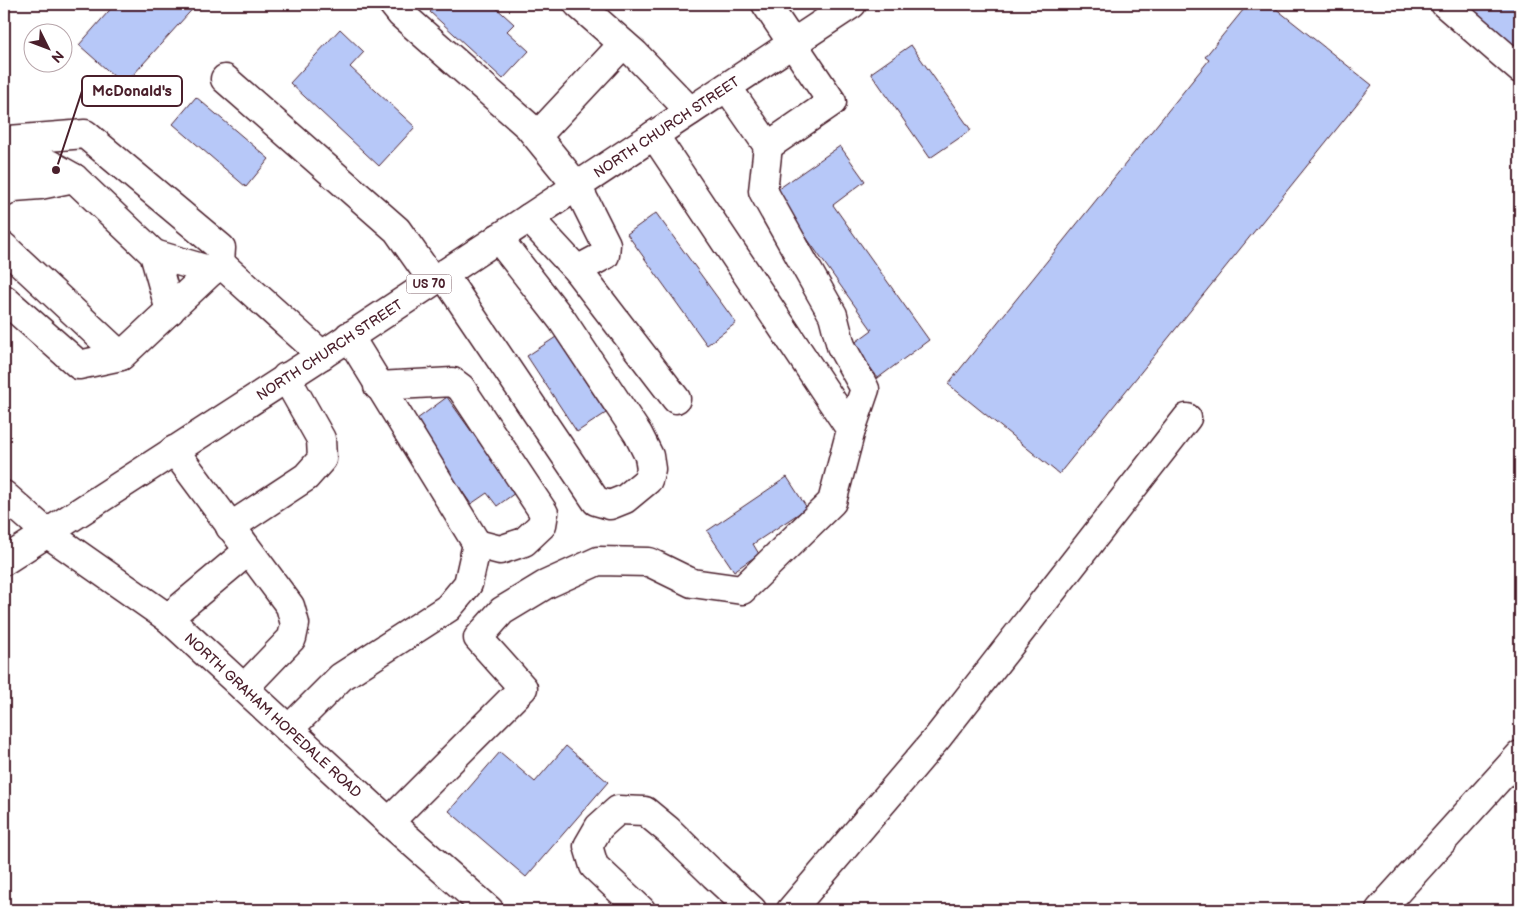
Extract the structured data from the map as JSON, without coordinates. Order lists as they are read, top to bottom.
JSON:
{
  "streets": {
    "main road": ["NORTH CHURCH STREET", "US 70", "NORTH GRAHAM HOPEDALE ROAD"]
  },
  "crossings": [
    ["NORTH CHURCH STREET", "NORTH GRAHAM HOPEDALE ROAD"]
  ],
  "places": ["McDonald's"],
  "north": "bottom right"
}
